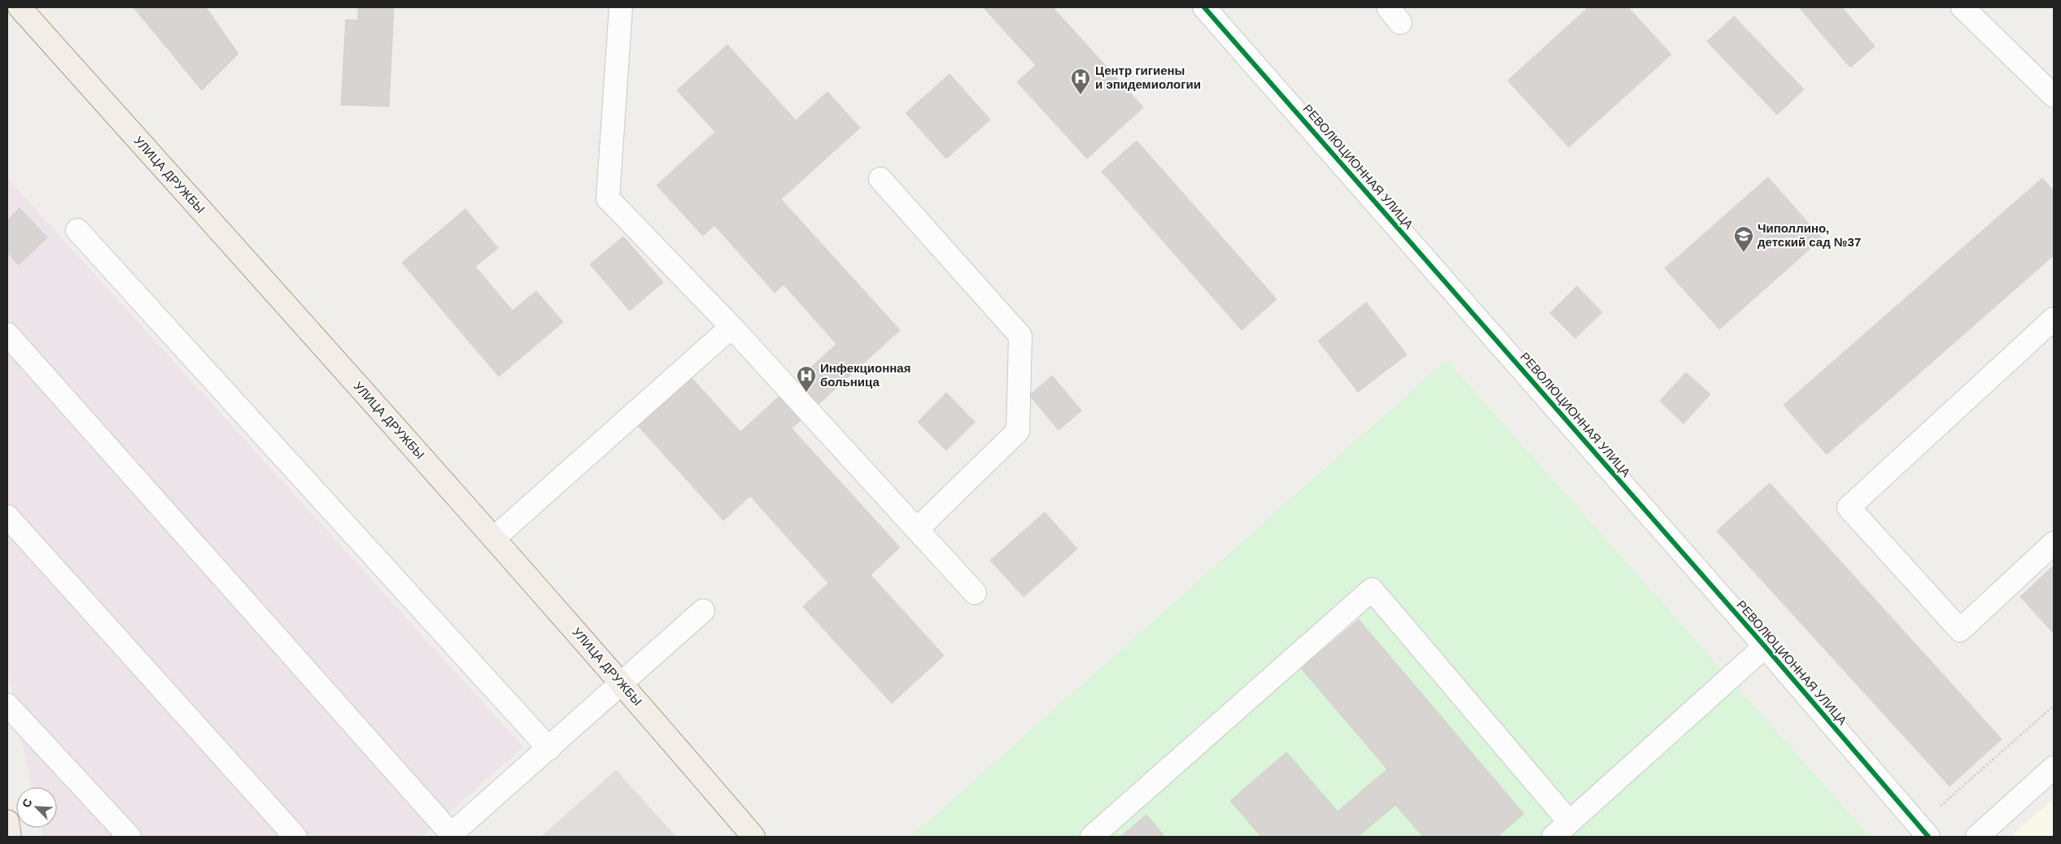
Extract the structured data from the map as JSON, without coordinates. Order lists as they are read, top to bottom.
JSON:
{
  "streets": {
    "main road": ["УЛИЦА ДРУЖБЫ"],
    "street": ["РЕВОЛЮЦИОННАЯ УЛИЦА"]
  },
  "places": {
    "hospital": ["Центр гигиены и эпидемиологии", "Инфекционная больница"],
    "school or university": ["Чиполлино, детский сад №37"]
  },
  "north": "top left"
}
